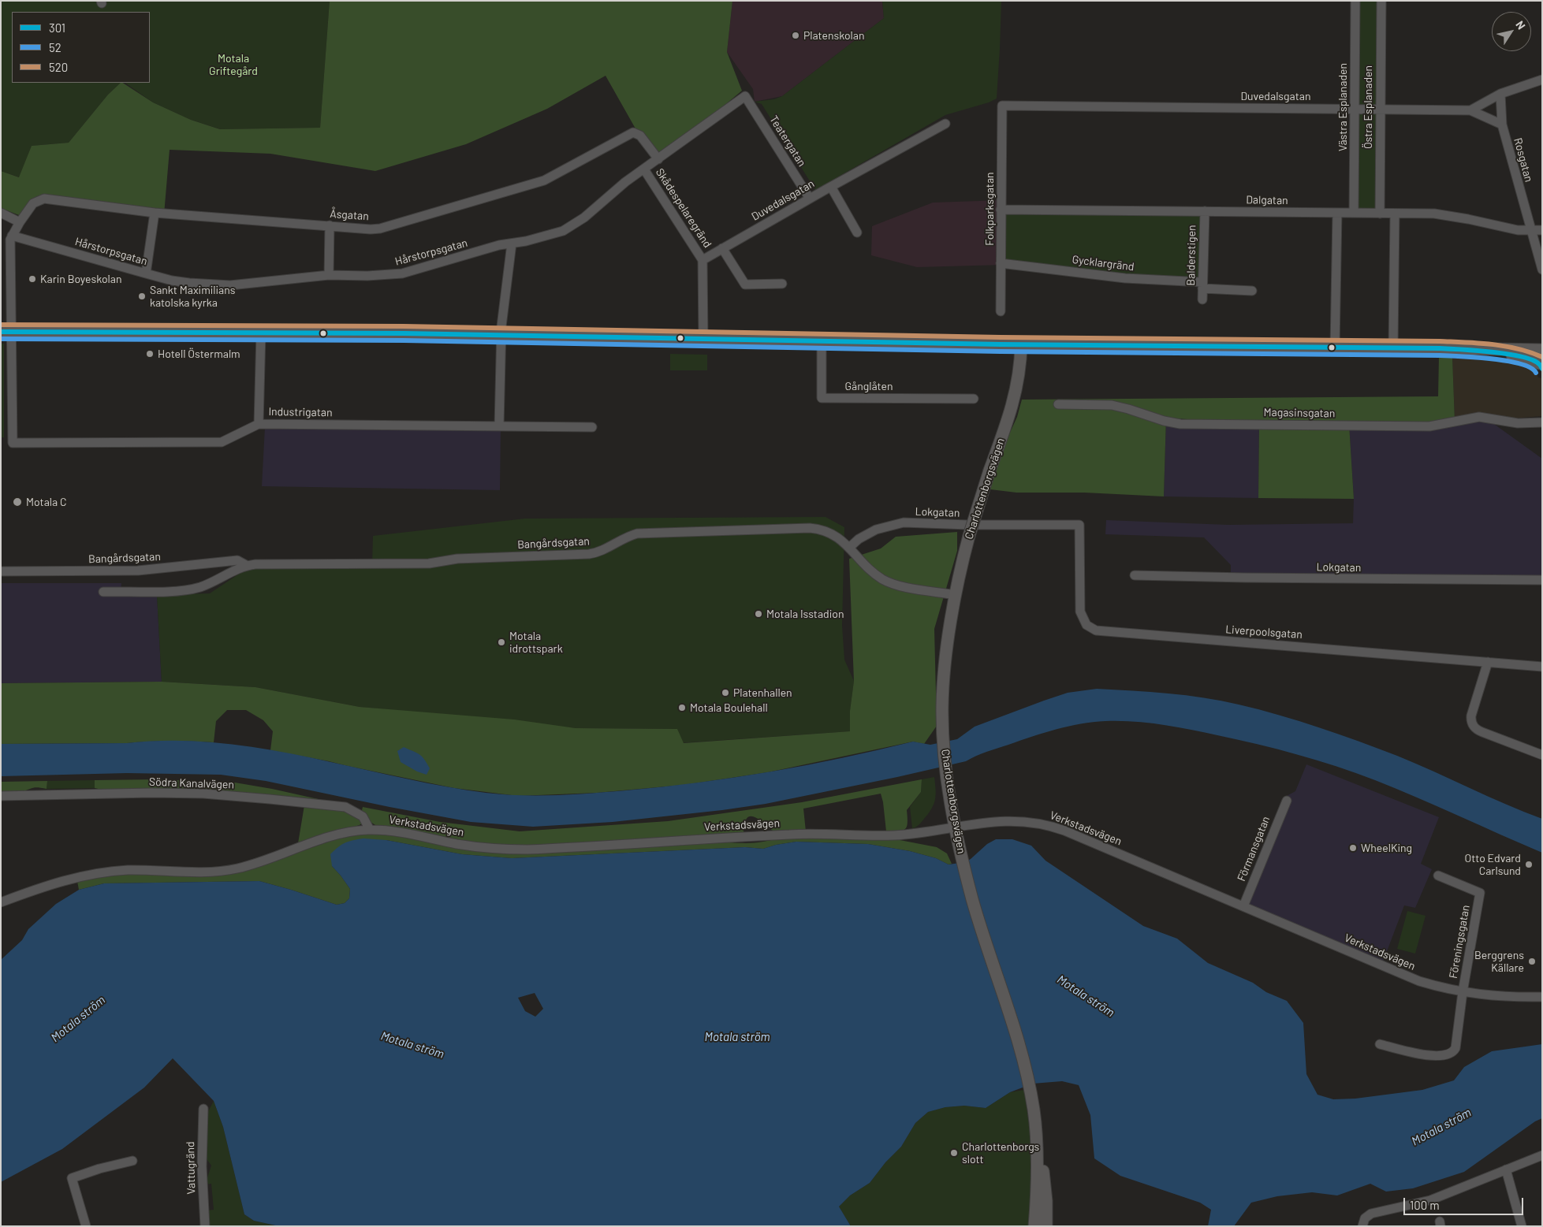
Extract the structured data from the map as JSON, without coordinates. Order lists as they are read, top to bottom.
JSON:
{
  "streets": {
    "main road": ["Charlottenborgsvägen"],
    "street": [
      "Duvedalsgatan",
      "Västra Esplanaden",
      "Östra Esplanaden",
      "Teatergatan",
      "Rosgatan",
      "Dalgatan",
      "Skådespelaregränd",
      "Folkparksgatan",
      "Åsgatan",
      "Hårstorpsgatan",
      "Balderstigen",
      "Gycklargränd",
      "Gånglåten",
      "Industrigatan",
      "Magasinsgatan",
      "Lokgatan",
      "Bangårdsgatan",
      "Liverpoolsgatan",
      "Södra Kanalvägen",
      "Verkstadsvägen",
      "Förmansgatan",
      "Föreningsgatan",
      "Vattugränd"
    ]
  },
  "crossings": [
    ["Duvedalsgatan", "Västra Esplanaden"],
    ["Duvedalsgatan", "Östra Esplanaden"],
    ["Duvedalsgatan", "Teatergatan"],
    ["Duvedalsgatan", "Rosgatan"],
    ["Duvedalsgatan", "Skådespelaregränd"],
    ["Duvedalsgatan", "Folkparksgatan"],
    ["Västra Esplanaden", "Dalgatan"],
    ["Östra Esplanaden", "Dalgatan"],
    ["Teatergatan", "Hårstorpsgatan"],
    ["Rosgatan", "Dalgatan"],
    ["Dalgatan", "Folkparksgatan"],
    ["Dalgatan", "Balderstigen"],
    ["Skådespelaregränd", "Hårstorpsgatan"],
    ["Folkparksgatan", "Gycklargränd"],
    ["Åsgatan", "Hårstorpsgatan"],
    ["Balderstigen", "Gycklargränd"],
    ["Charlottenborgsvägen", "Bangårdsgatan"],
    ["Charlottenborgsvägen", "Verkstadsvägen"],
    ["Lokgatan", "Bangårdsgatan"],
    ["Lokgatan", "Liverpoolsgatan"],
    ["Södra Kanalvägen", "Verkstadsvägen"],
    ["Verkstadsvägen", "Förmansgatan"],
    ["Verkstadsvägen", "Föreningsgatan"]
  ],
  "water": ["Motala ström"],
  "parks": ["Motala Griftegård"],
  "places": [
    "Platenskolan",
    "Karin Boyeskolan",
    "Sankt Maximilians katolska kyrka",
    "Hotell Östermalm",
    "Motala C",
    "Motala Isstadion",
    "Motala idrottspark",
    "Platenhallen",
    "Motala Boulehall",
    "WheelKing",
    "Otto Edvard Carlsund",
    "Berggrens Källare",
    "Charlottenborgs slott"
  ],
  "lines": ["transit line 520", "transit line 301", "transit line 52"],
  "legend": ["301", "52", "520"],
  "scale_bar": "100 m",
  "north": "top right"
}
